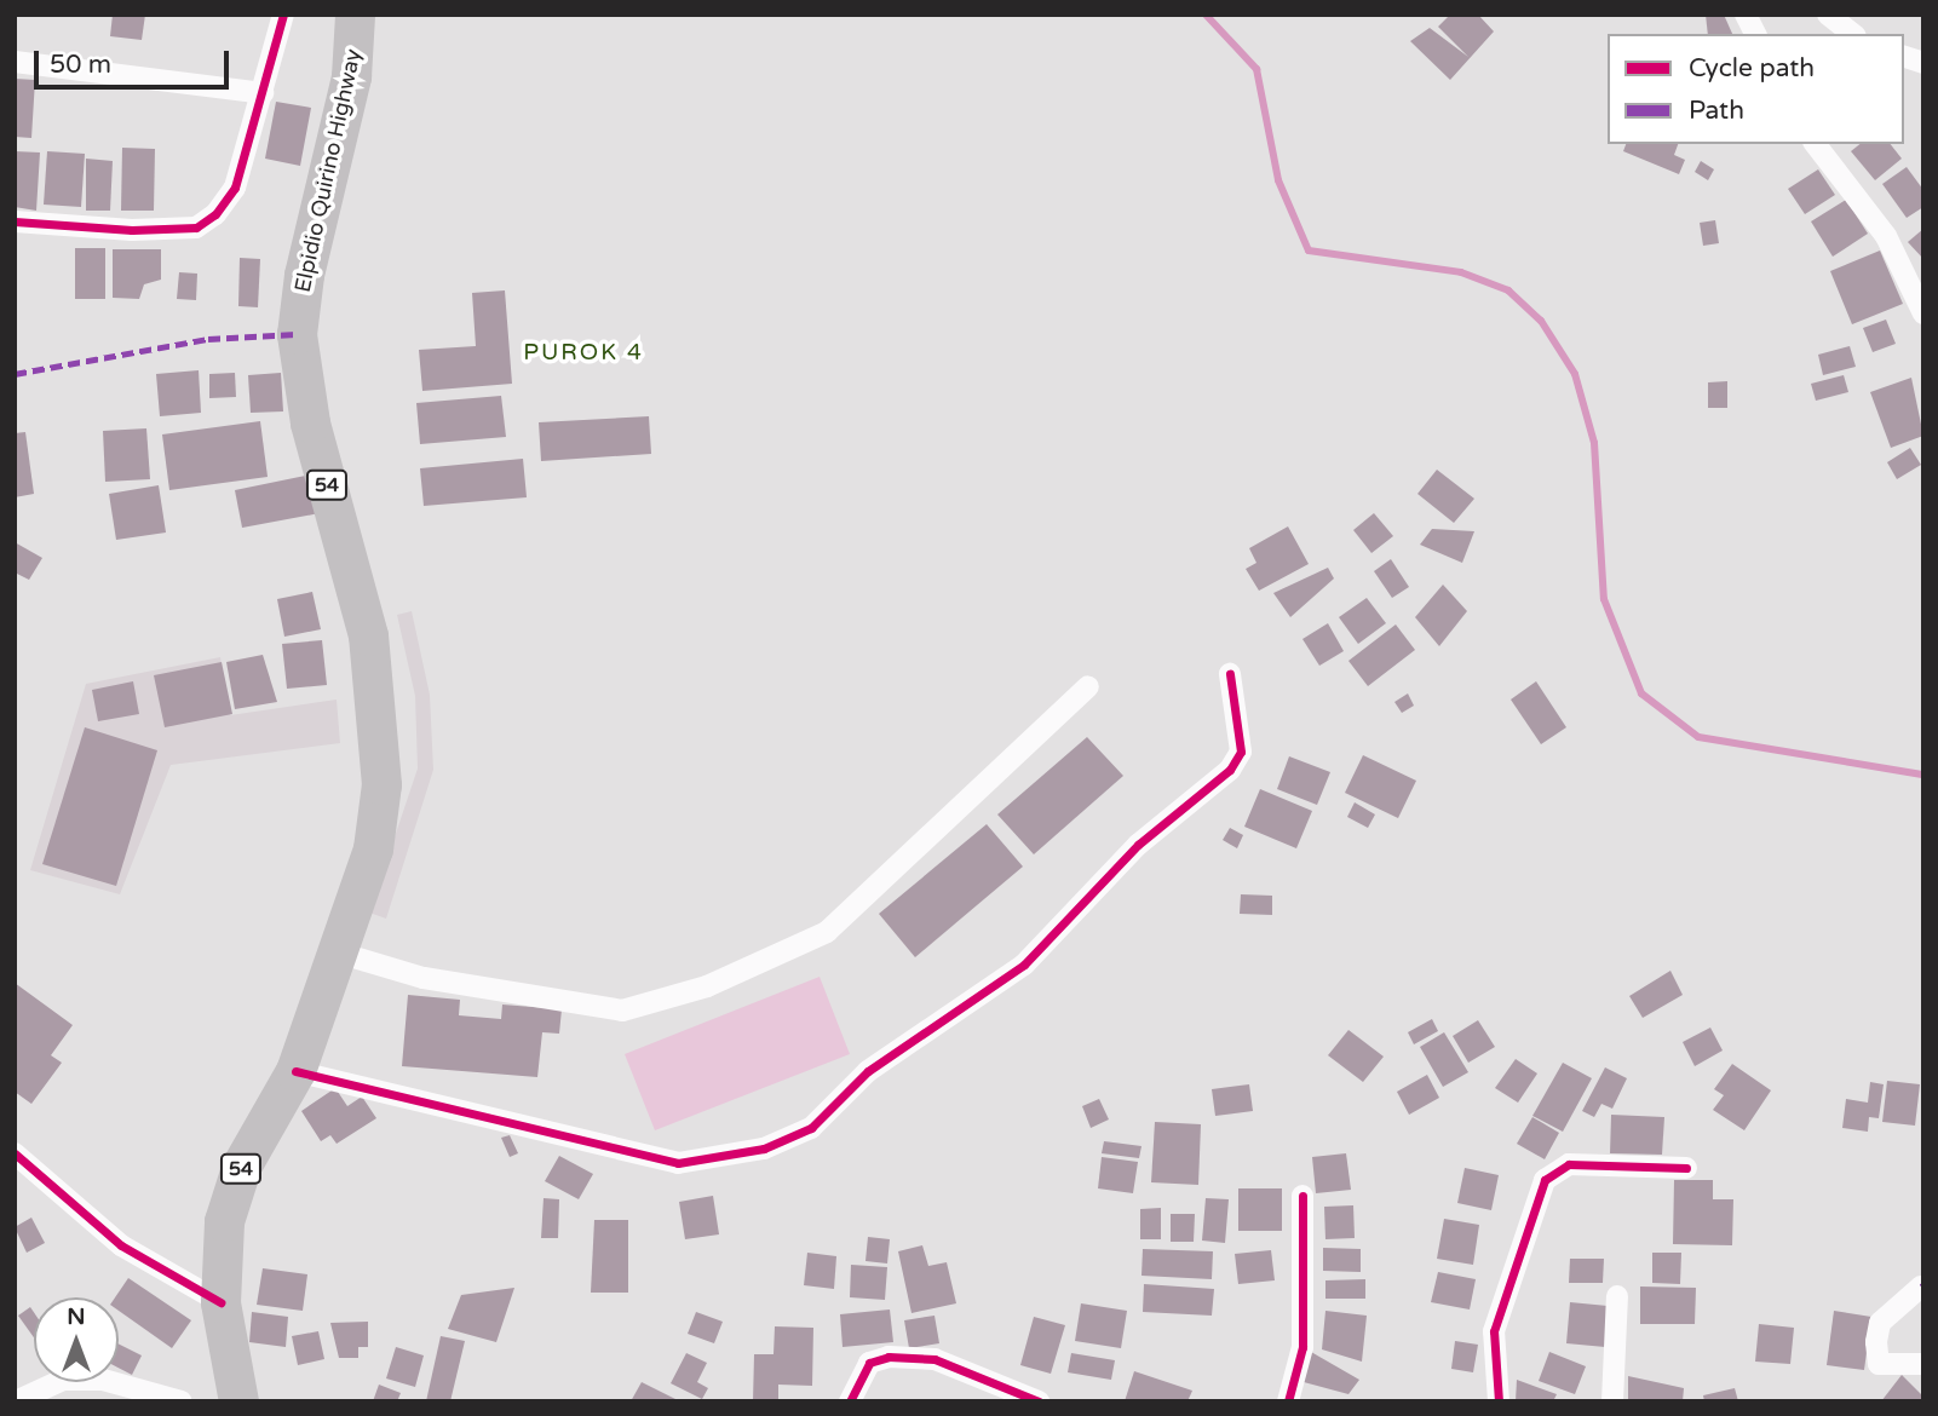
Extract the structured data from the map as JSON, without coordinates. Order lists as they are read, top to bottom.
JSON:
{
  "streets": {
    "highway": ["Elpidio Quirino Highway", "54"]
  },
  "districts": ["PUROK 4"],
  "legend": ["Cycle path", "Path"],
  "scale_bar": "50 m",
  "north": "top"
}
